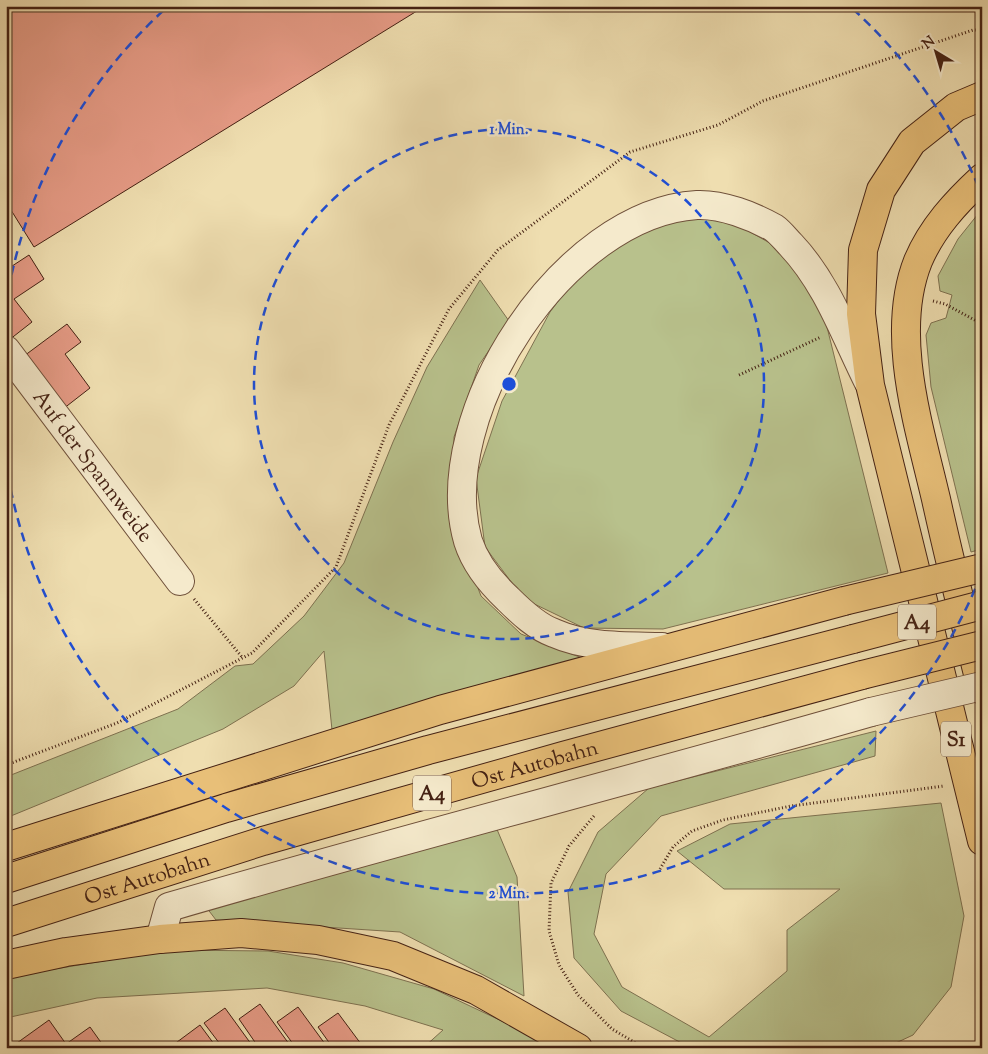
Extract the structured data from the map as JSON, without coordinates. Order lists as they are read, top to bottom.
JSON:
{
  "streets": {
    "highway": ["A4", "S1", "Ost Autobahn"],
    "street": ["Auf der Spannweide"]
  },
  "north": "top left",
  "rings": ["1 Min.", "2 Min."]
}
